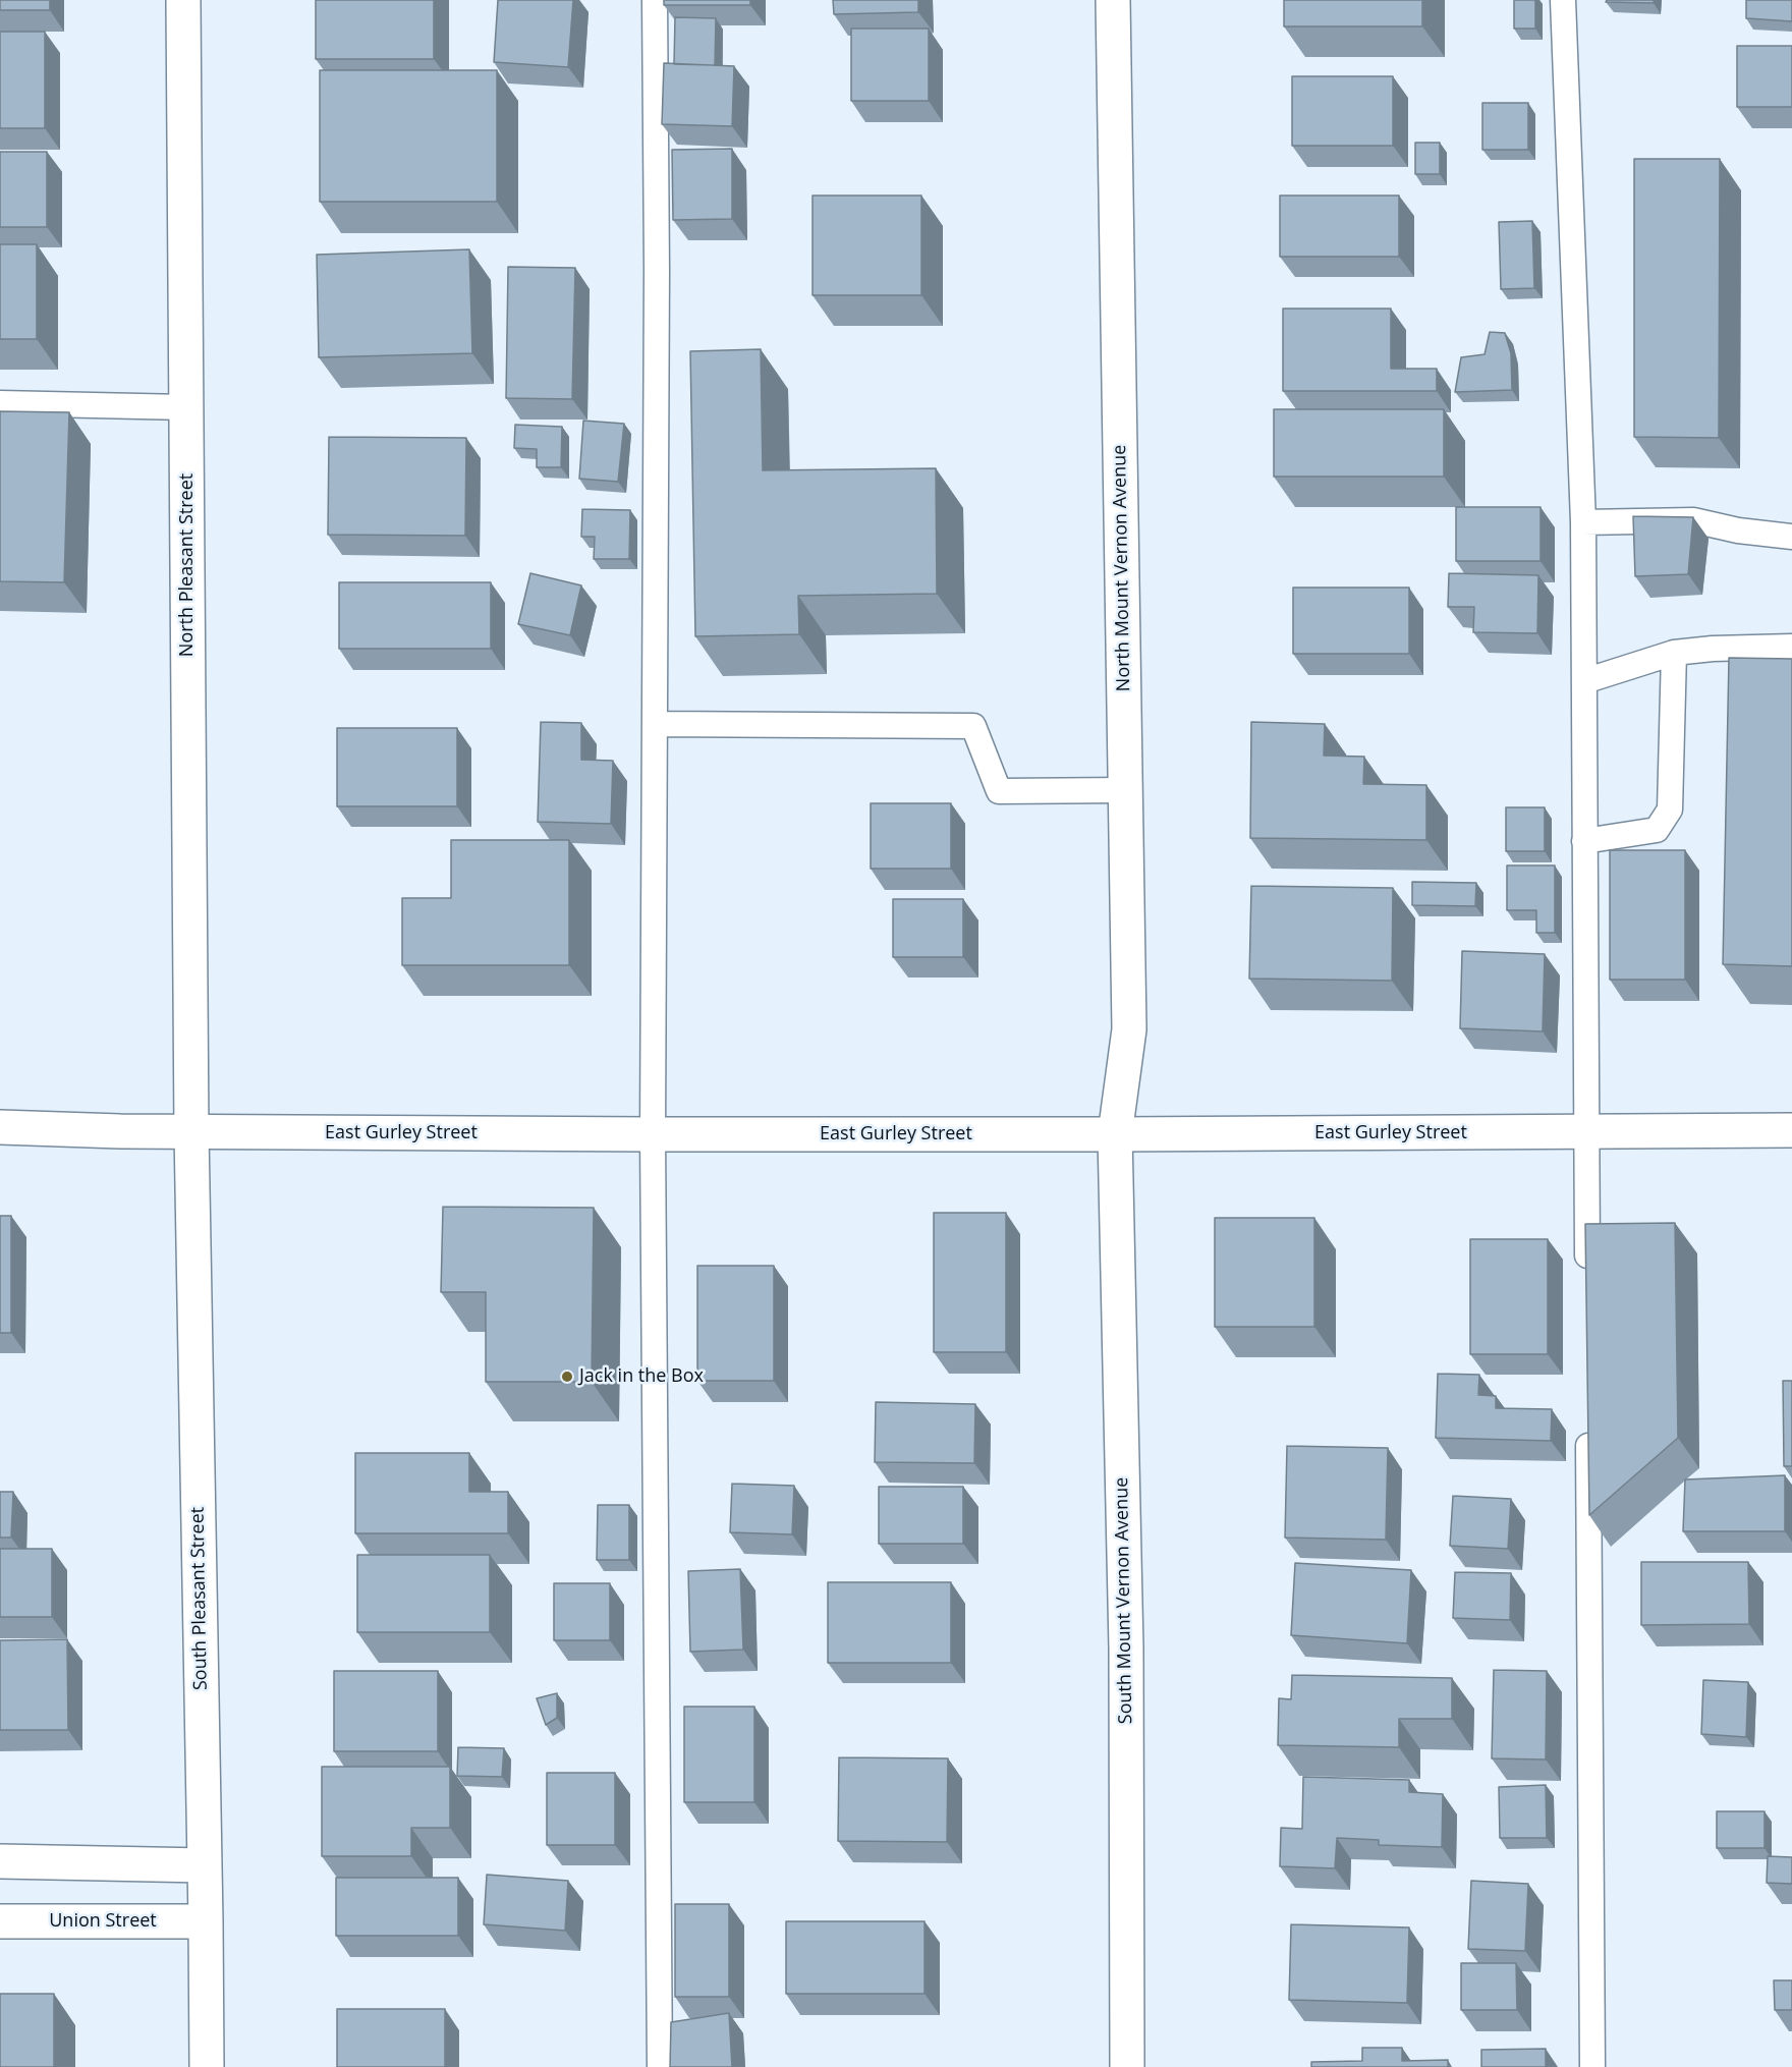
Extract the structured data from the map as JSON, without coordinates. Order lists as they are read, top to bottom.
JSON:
{
  "streets": {
    "street": [
      "North Pleasant Street",
      "North Mount Vernon Avenue",
      "East Gurley Street",
      "South Pleasant Street",
      "South Mount Vernon Avenue",
      "Union Street"
    ]
  },
  "crossings": [
    ["North Pleasant Street", "East Gurley Street"],
    ["North Pleasant Street", "South Pleasant Street"],
    ["North Mount Vernon Avenue", "East Gurley Street"],
    ["North Mount Vernon Avenue", "South Mount Vernon Avenue"],
    ["East Gurley Street", "South Pleasant Street"],
    ["East Gurley Street", "South Mount Vernon Avenue"],
    ["South Pleasant Street", "Union Street"]
  ],
  "places": ["Jack in the Box"]
}
